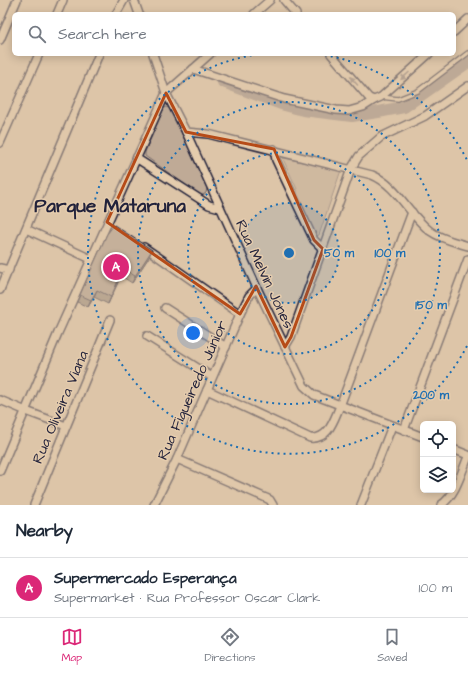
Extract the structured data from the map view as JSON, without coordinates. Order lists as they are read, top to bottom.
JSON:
{
  "streets": {
    "street": ["Rua Melvin Jones", "Rua Figueiredo Júnior", "Rua Oliveira Viana"]
  },
  "crossings": [
    ["Rua Melvin Jones", "Rua Figueiredo Júnior"]
  ],
  "districts": ["Parque Mataruna"],
  "page": {
    "search": "Search here",
    "pins": "A",
    "heading": "Nearby",
    "list": [
      {
        "mark": "A",
        "name": "Supermercado Esperança",
        "note": "Supermarket · Rua Professor Oscar Clark",
        "value": "100 m"
      }
    ],
    "nav": ["Map", "Directions", "Saved"]
  },
  "rings": [
    "50 m",
    "100 m",
    "150 m",
    "200 m"
  ]
}
